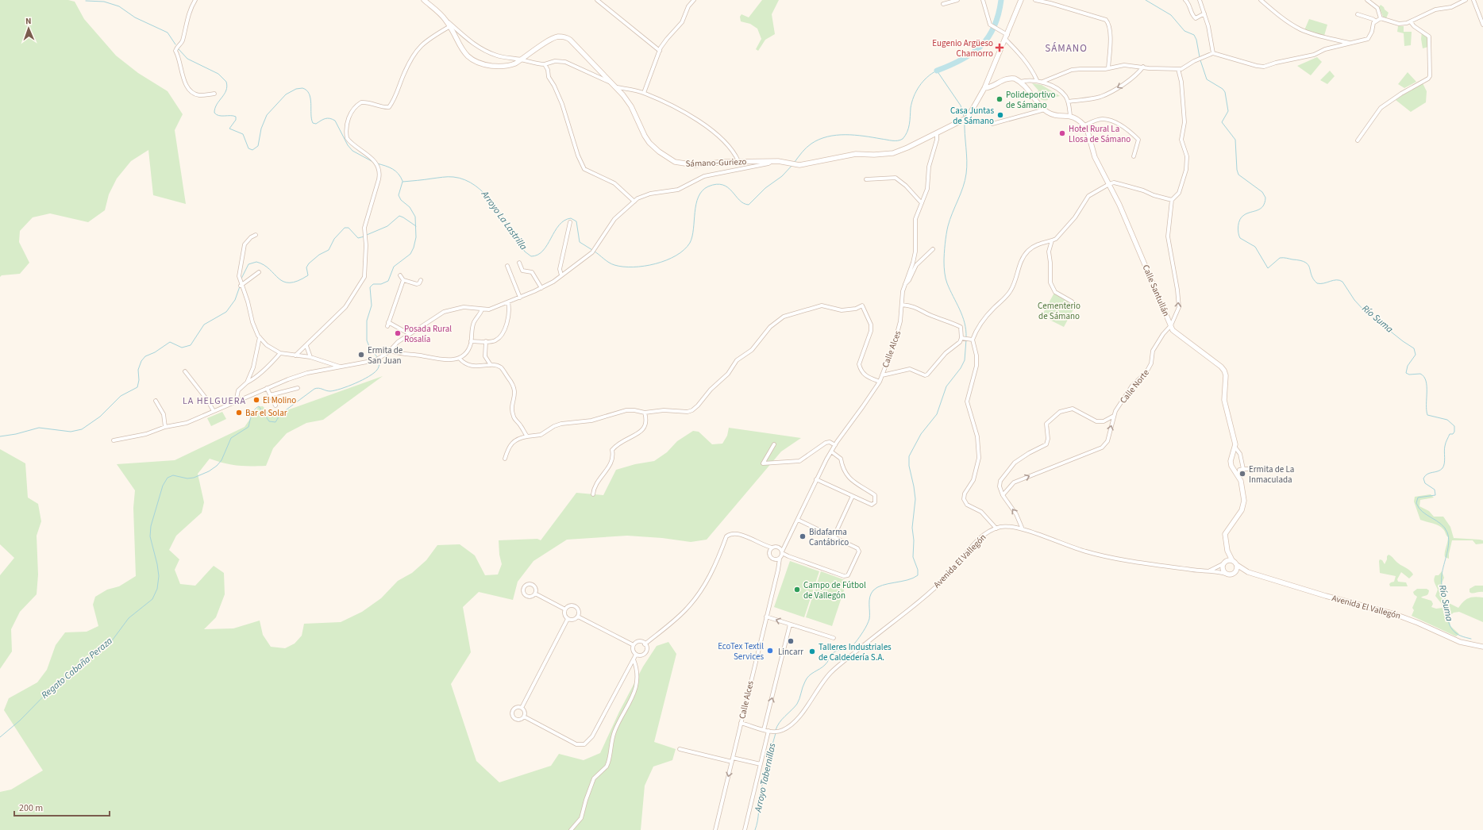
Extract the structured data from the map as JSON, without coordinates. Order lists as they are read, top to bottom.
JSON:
{
  "streets": {
    "street": [
      "Sámano-Guriezo",
      "Calle Santullán",
      "Calle Alces",
      "Calle Norte",
      "Avenida El Vallegón"
    ]
  },
  "crossings": [
    ["Sámano-Guriezo", "Calle Alces"],
    ["Calle Santullán", "Calle Norte"]
  ],
  "one_way": ["Calle Norte"],
  "districts": ["SÁMANO", "LA HELGUERA"],
  "water": [
    "Arroyo La Lastrilla",
    "Río Suma",
    "Regato Cabaña Peraza",
    "Arroyo Tabernillas"
  ],
  "parks": ["Cementerio de Sámano"],
  "places": {
    "health": ["Eugenio Argüeso Chamorro"],
    "other": [
      "Polideportivo de Sámano",
      "Casa Juntas de Sámano",
      "Hotel Rural La Llosa de Sámano",
      "Posada Rural Rosalía",
      "Ermita de San Juan",
      "El Molino",
      "Bar el Solar",
      "Ermita de La Inmaculada",
      "Bidafarma Cantábrico",
      "Campo de Fútbol de Vallegón",
      "Lincarr",
      "EcoTex Textil Services",
      "Talleres Industriales de Caldedería S.A."
    ]
  },
  "scale_bar": "200 m",
  "north": "top"
}
